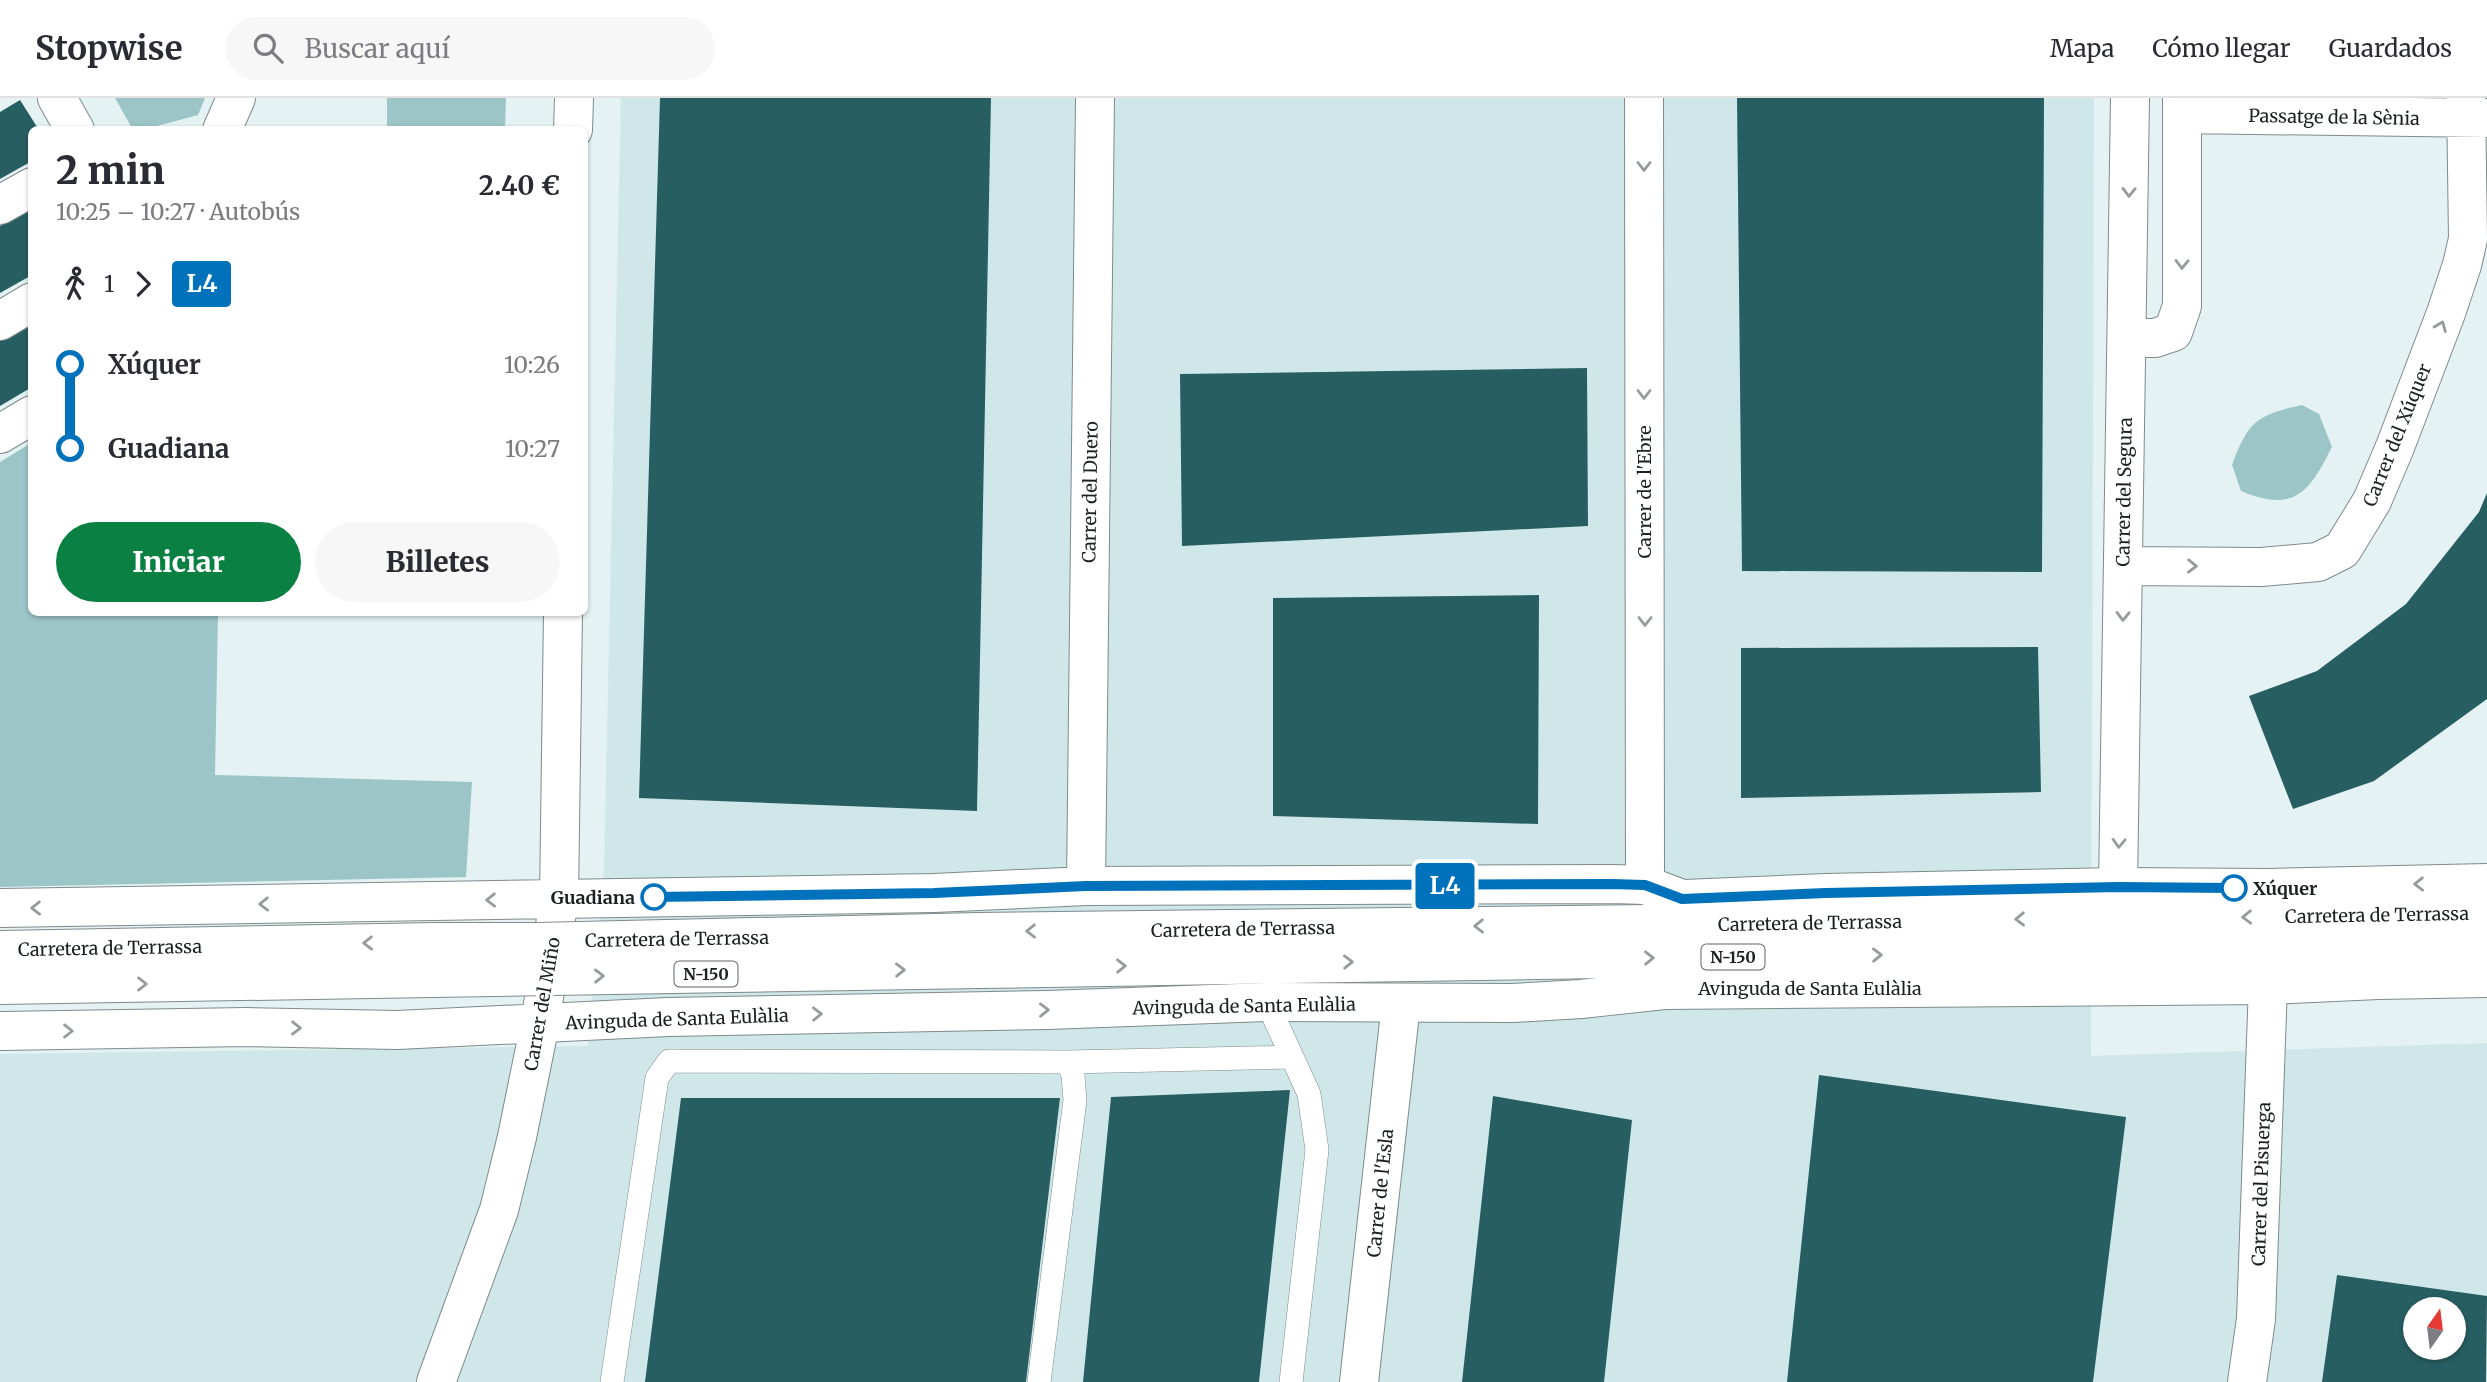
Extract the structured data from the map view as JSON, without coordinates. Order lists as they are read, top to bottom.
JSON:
{
  "streets": {
    "street": [
      "Passatge de la Sènia",
      "Carrer del Xúquer",
      "Carrer del Duero",
      "Carrer de l'Ebre",
      "Carrer del Segura",
      "Carretera de Terrassa",
      "N-150",
      "Avinguda de Santa Eulàlia",
      "Carrer del Miño",
      "Carrer del Pisuerga",
      "Carrer de l'Esla"
    ]
  },
  "crossings": [
    ["Passatge de la Sènia", "Carrer del Xúquer"],
    ["Carrer del Xúquer", "Carrer del Segura"],
    ["Carretera de Terrassa", "Avinguda de Santa Eulàlia"],
    ["Avinguda de Santa Eulàlia", "Carrer del Miño"],
    ["Avinguda de Santa Eulàlia", "Carrer del Pisuerga"],
    ["Avinguda de Santa Eulàlia", "Carrer de l'Esla"]
  ],
  "one_way": ["Carrer del Xúquer", "Carrer de l'Ebre", "Carrer del Segura"],
  "places": ["Xúquer", "Guadiana"],
  "lines": ["bus line L4"],
  "north": "top",
  "page": {
    "header": "Stopwise",
    "search": "Buscar aquí",
    "nav": ["Mapa", "Cómo llegar", "Guardados"],
    "on_map": "L4",
    "heading": ["2 min", "10:25 – 10:27 · Autobús", "2.40 €"],
    "legs": ["1", "L4"],
    "list": [
      {
        "name": "Xúquer",
        "value": "10:26"
      },
      {
        "name": "Guadiana",
        "value": "10:27"
      }
    ],
    "buttons": ["Iniciar", "Billetes"]
  }
}
